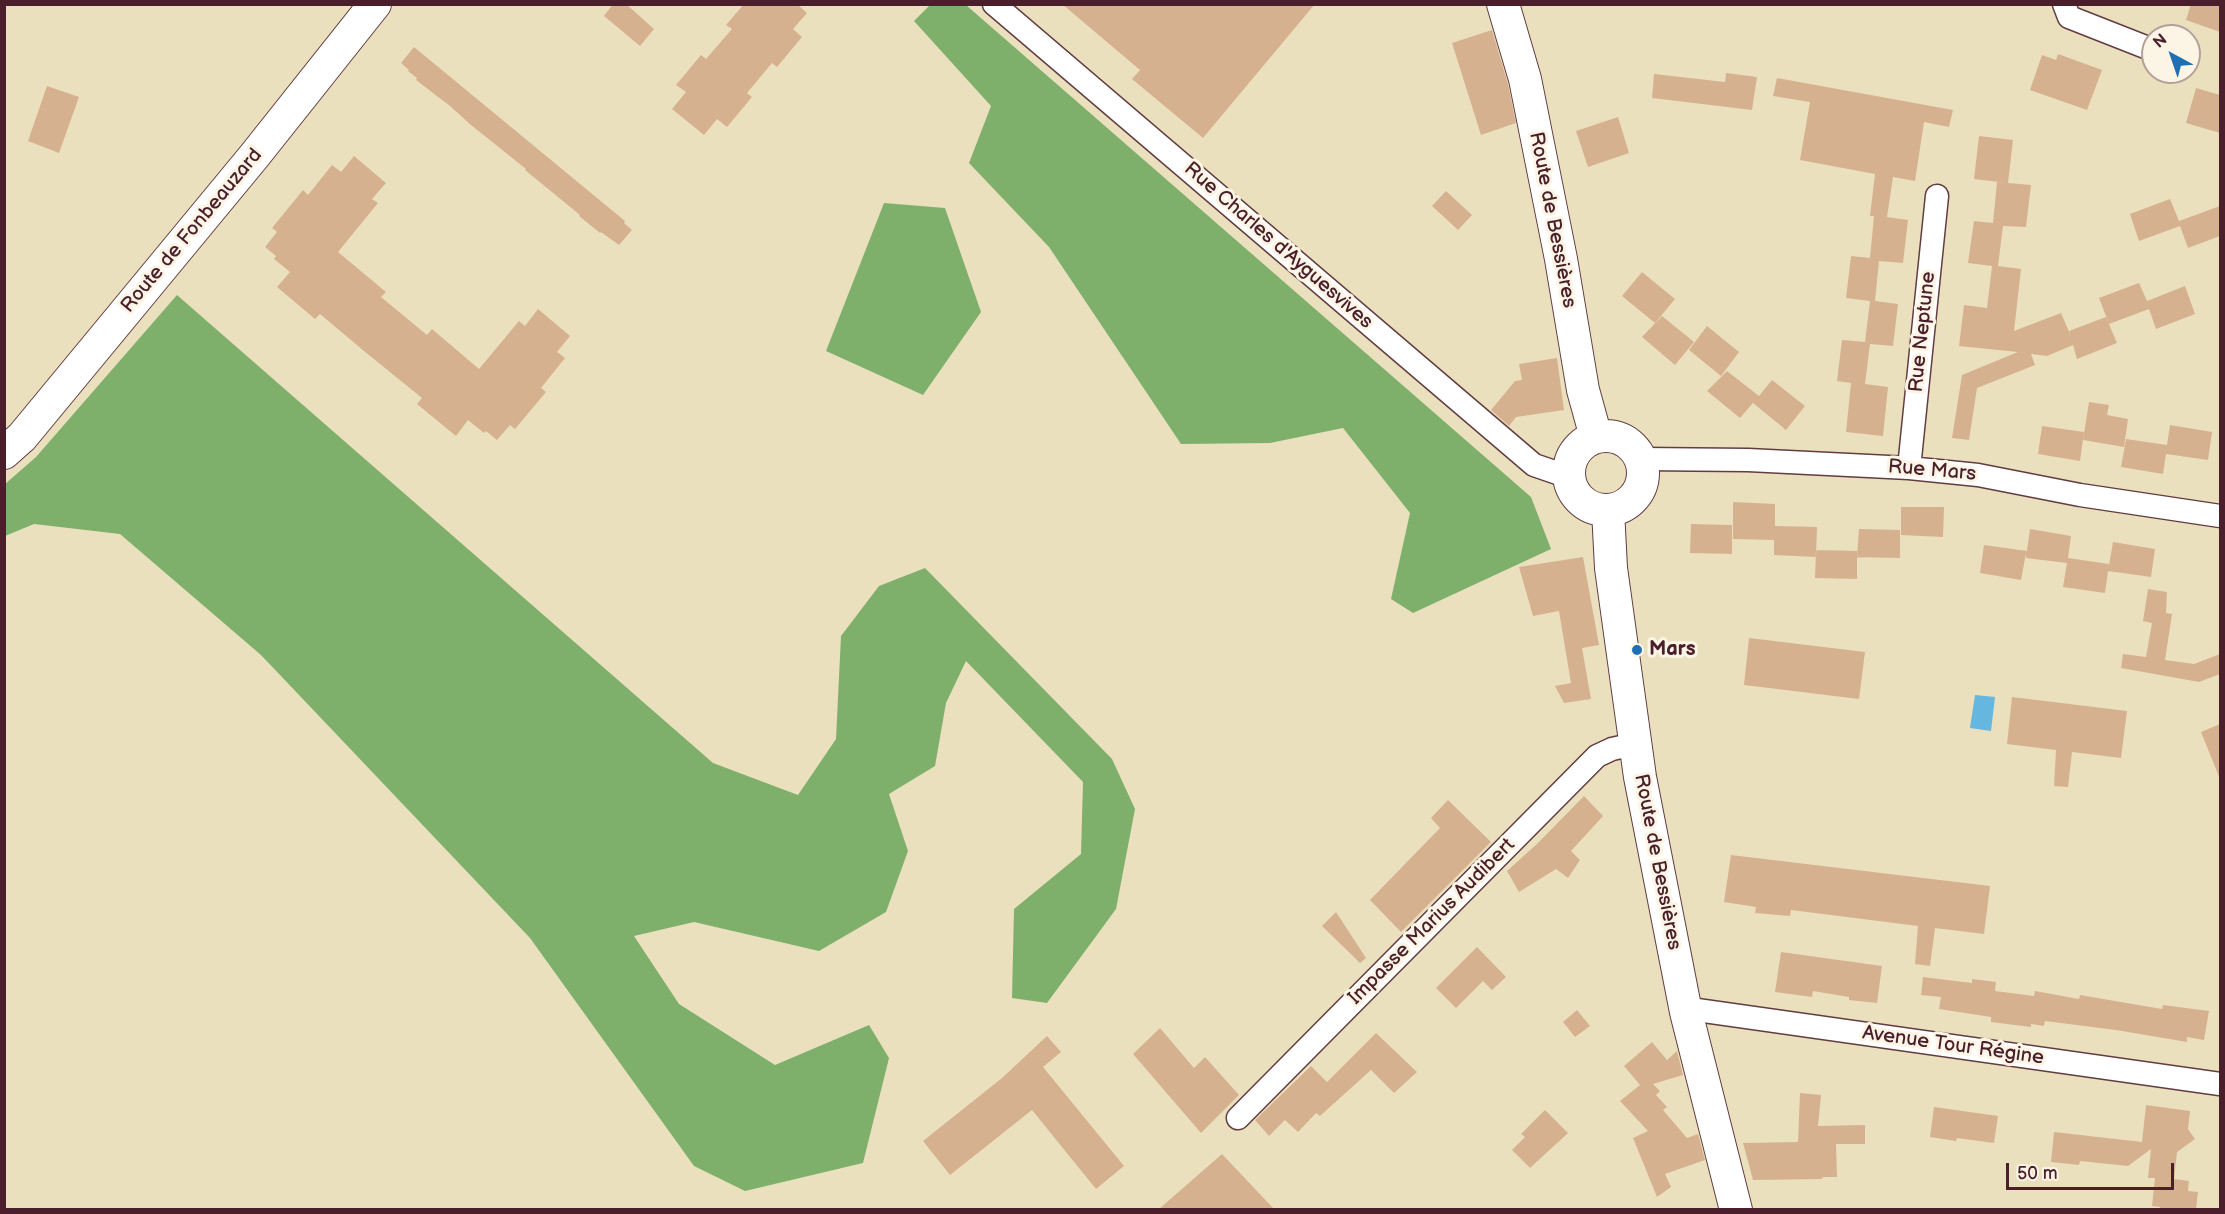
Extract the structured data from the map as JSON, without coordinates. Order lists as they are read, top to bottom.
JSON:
{
  "streets": {
    "main road": ["Route de Bessières", "Route de Fonbeauzard"],
    "street": [
      "Rue Charles d'Ayguesvives",
      "Rue Neptune",
      "Rue Mars",
      "Impasse Marius Audibert",
      "Avenue Tour Régine"
    ]
  },
  "crossings": [
    ["Route de Bessières", "Rue Charles d'Ayguesvives"],
    ["Route de Bessières", "Rue Mars"],
    ["Route de Bessières", "Impasse Marius Audibert"],
    ["Route de Bessières", "Avenue Tour Régine"],
    ["Rue Charles d'Ayguesvives", "Rue Mars"],
    ["Rue Neptune", "Rue Mars"]
  ],
  "places": ["Mars"],
  "scale_bar": "50 m",
  "north": "top left"
}
